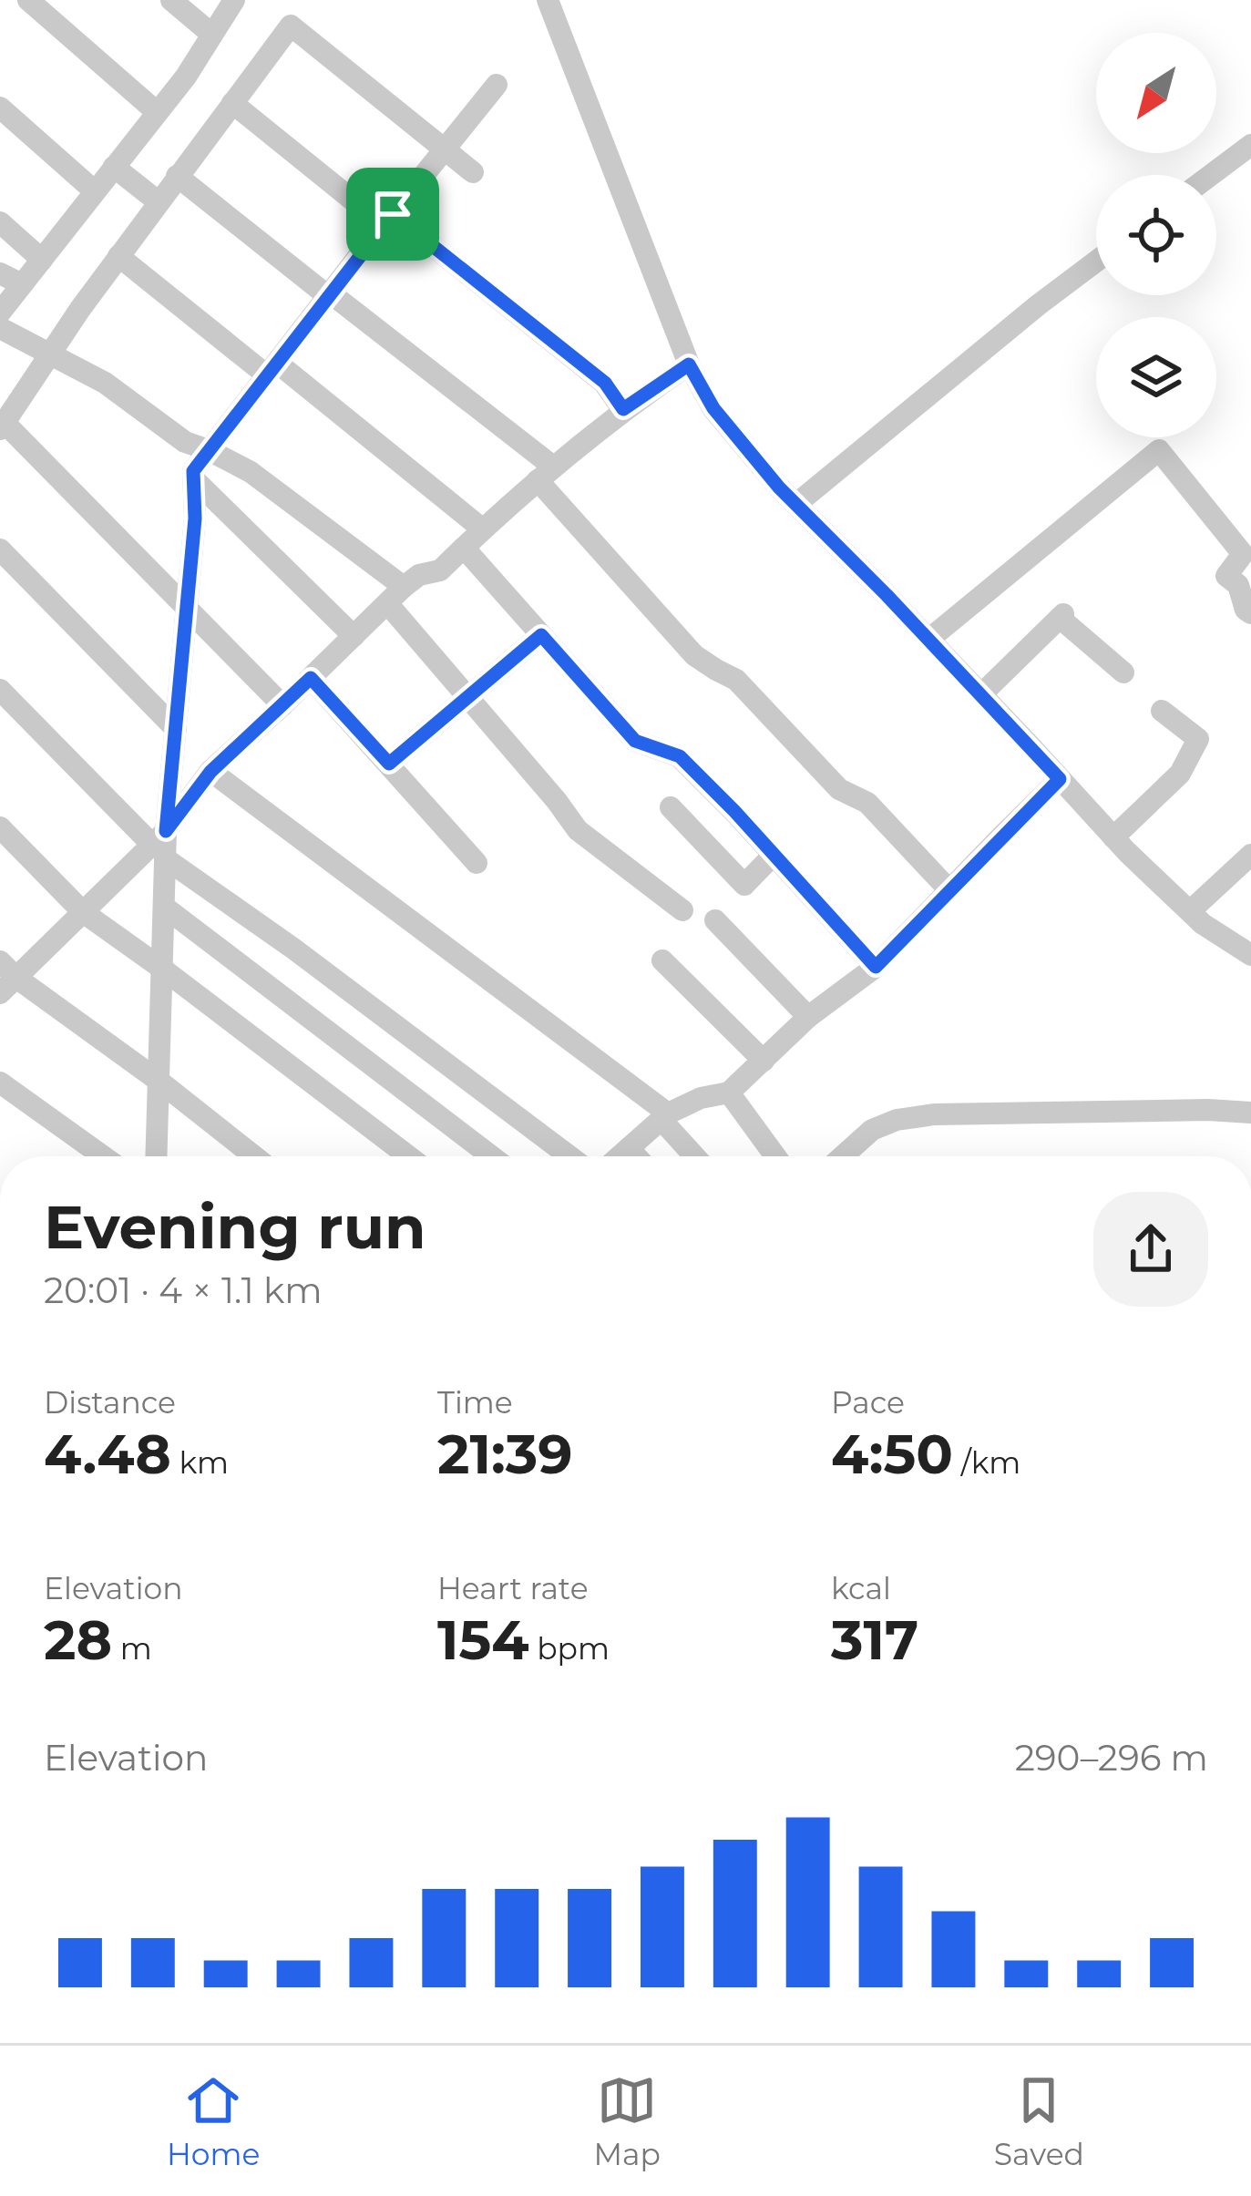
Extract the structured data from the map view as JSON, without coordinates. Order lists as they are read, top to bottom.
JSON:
{
  "north": "bottom left",
  "page": {
    "heading": ["Evening run", "20:01 · 4 × 1.1 km"],
    "stats": [
      ["Distance", "4.48 km"],
      ["Time", "21:39"],
      ["Pace", "4:50 /km"],
      ["Elevation", "28 m"],
      ["Heart rate", "154 bpm"],
      ["kcal", "317"]
    ],
    "chart": ["Elevation", "290–296 m"],
    "tabs": ["Home", "Map", "Saved"]
  }
}
